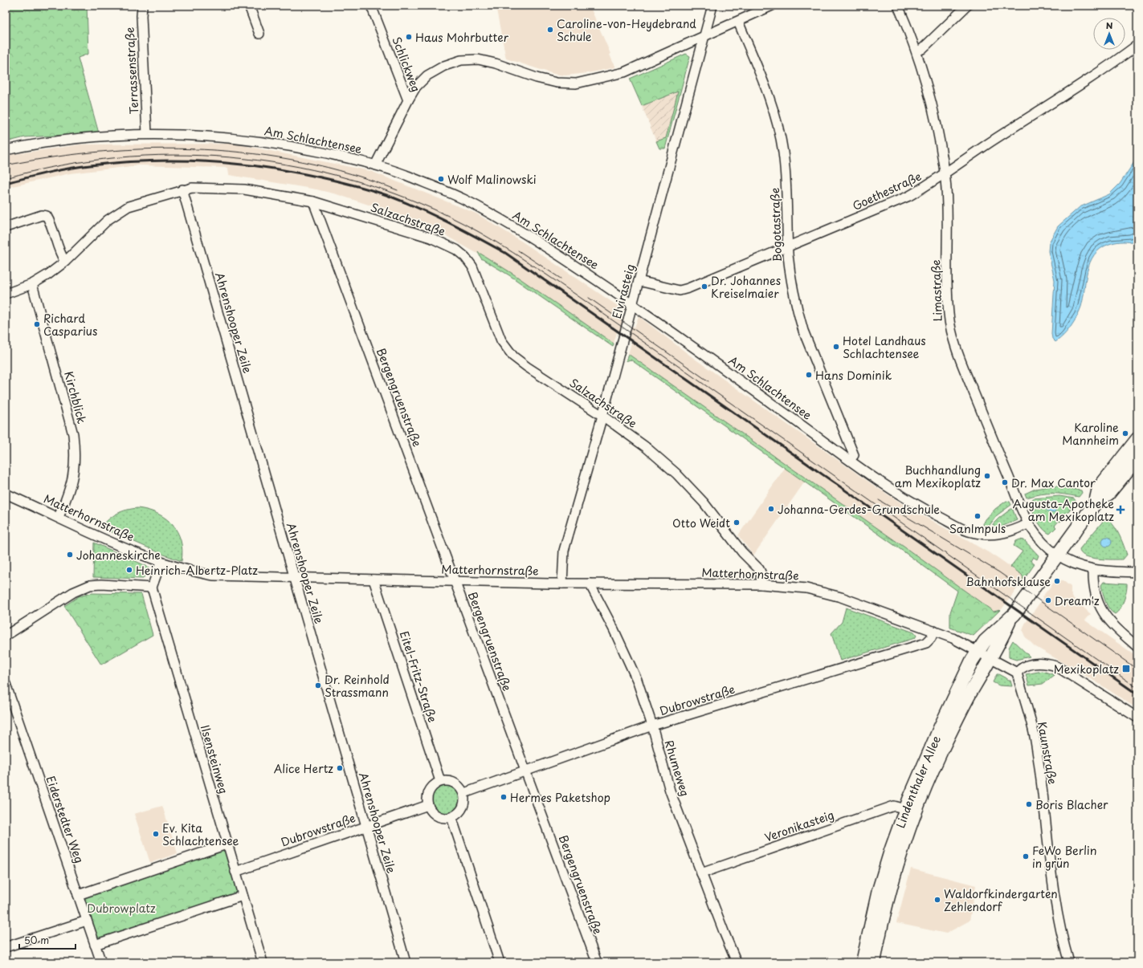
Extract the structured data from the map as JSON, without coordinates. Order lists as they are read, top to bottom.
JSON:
{
  "streets": {
    "main road": ["Lindenthaler Allee"],
    "street": [
      "Schlickweg",
      "Terrassenstraße",
      "Am Schlachtensee",
      "Goethestraße",
      "Salzachstraße",
      "Bogotastraße",
      "Limastraße",
      "Elvirasteig",
      "Ahrenshooper Zeile",
      "Kirchblick",
      "Bergengruenstraße",
      "Matterhornstraße",
      "Eitel-Fritz-Straße",
      "Dubrowstraße",
      "Kaunstraße",
      "Ilsensteinweg",
      "Rhumeweg",
      "Eiderstedter Weg",
      "Veronikasteig"
    ]
  },
  "crossings": [
    ["Schlickweg", "Am Schlachtensee"],
    ["Terrassenstraße", "Am Schlachtensee"],
    ["Am Schlachtensee", "Bogotastraße"],
    ["Am Schlachtensee", "Limastraße"],
    ["Am Schlachtensee", "Elvirasteig"],
    ["Goethestraße", "Bogotastraße"],
    ["Goethestraße", "Limastraße"],
    ["Goethestraße", "Elvirasteig"],
    ["Salzachstraße", "Elvirasteig"],
    ["Salzachstraße", "Ahrenshooper Zeile"],
    ["Salzachstraße", "Kirchblick"],
    ["Salzachstraße", "Bergengruenstraße"],
    ["Salzachstraße", "Matterhornstraße"],
    ["Limastraße", "Lindenthaler Allee"],
    ["Elvirasteig", "Matterhornstraße"],
    ["Ahrenshooper Zeile", "Matterhornstraße"],
    ["Ahrenshooper Zeile", "Dubrowstraße"],
    ["Kirchblick", "Matterhornstraße"],
    ["Bergengruenstraße", "Matterhornstraße"],
    ["Bergengruenstraße", "Dubrowstraße"],
    ["Matterhornstraße", "Eitel-Fritz-Straße"],
    ["Matterhornstraße", "Dubrowstraße"],
    ["Matterhornstraße", "Rhumeweg"],
    ["Matterhornstraße", "Lindenthaler Allee"],
    ["Eitel-Fritz-Straße", "Dubrowstraße"],
    ["Dubrowstraße", "Ilsensteinweg"],
    ["Dubrowstraße", "Rhumeweg"],
    ["Rhumeweg", "Veronikasteig"],
    ["Lindenthaler Allee", "Veronikasteig"]
  ],
  "parks": ["Dubrowplatz"],
  "places": {
    "other": [
      "Caroline-von-Heydebrand Schule",
      "Haus Mohrbutter",
      "Wolf Malinowski",
      "Dr. Johannes Kreiselmaier",
      "Richard Casparius",
      "Hotel Landhaus Schlachtensee",
      "Hans Dominik",
      "Karoline Mannheim",
      "Buchhandlung am Mexikoplatz",
      "Dr. Max Cantor",
      "Johanna-Gerdes-Grundschule",
      "SanImpuls",
      "Otto Weidt",
      "Johanneskirche",
      "Heinrich-Albertz-Platz",
      "Bahnhofsklause",
      "Dream'z",
      "Dr. Reinhold Strassmann",
      "Alice Hertz",
      "Hermes Paketshop",
      "Boris Blacher",
      "Ev. Kita Schlachtensee",
      "FeWo Berlin in grün",
      "Waldorfkindergarten Zehlendorf"
    ],
    "health": ["Augusta-Apotheke am Mexikoplatz"],
    "transit": ["Mexikoplatz"]
  },
  "scale_bar": "50 m",
  "north": "top"
}
